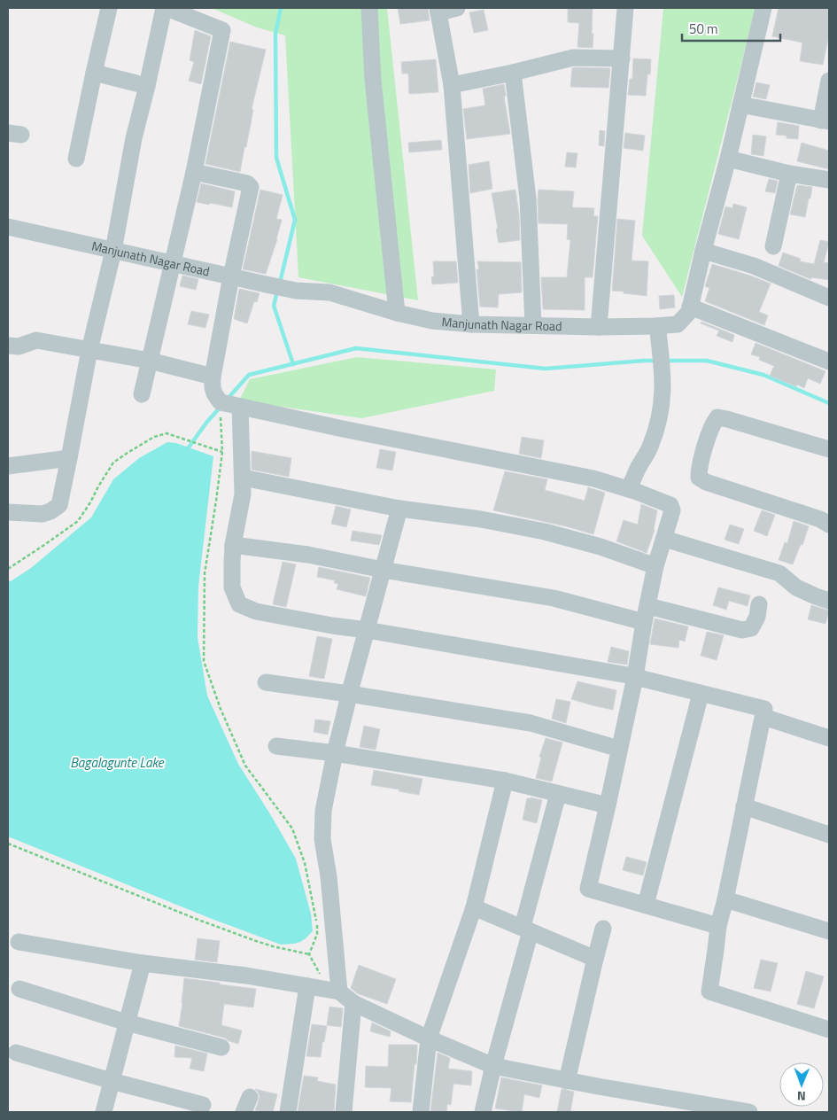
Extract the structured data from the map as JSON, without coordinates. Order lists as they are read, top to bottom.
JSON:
{
  "streets": {
    "street": ["Manjunath Nagar Road"]
  },
  "water": ["Bagalagunte Lake"],
  "scale_bar": "50 m",
  "north": "bottom"
}
